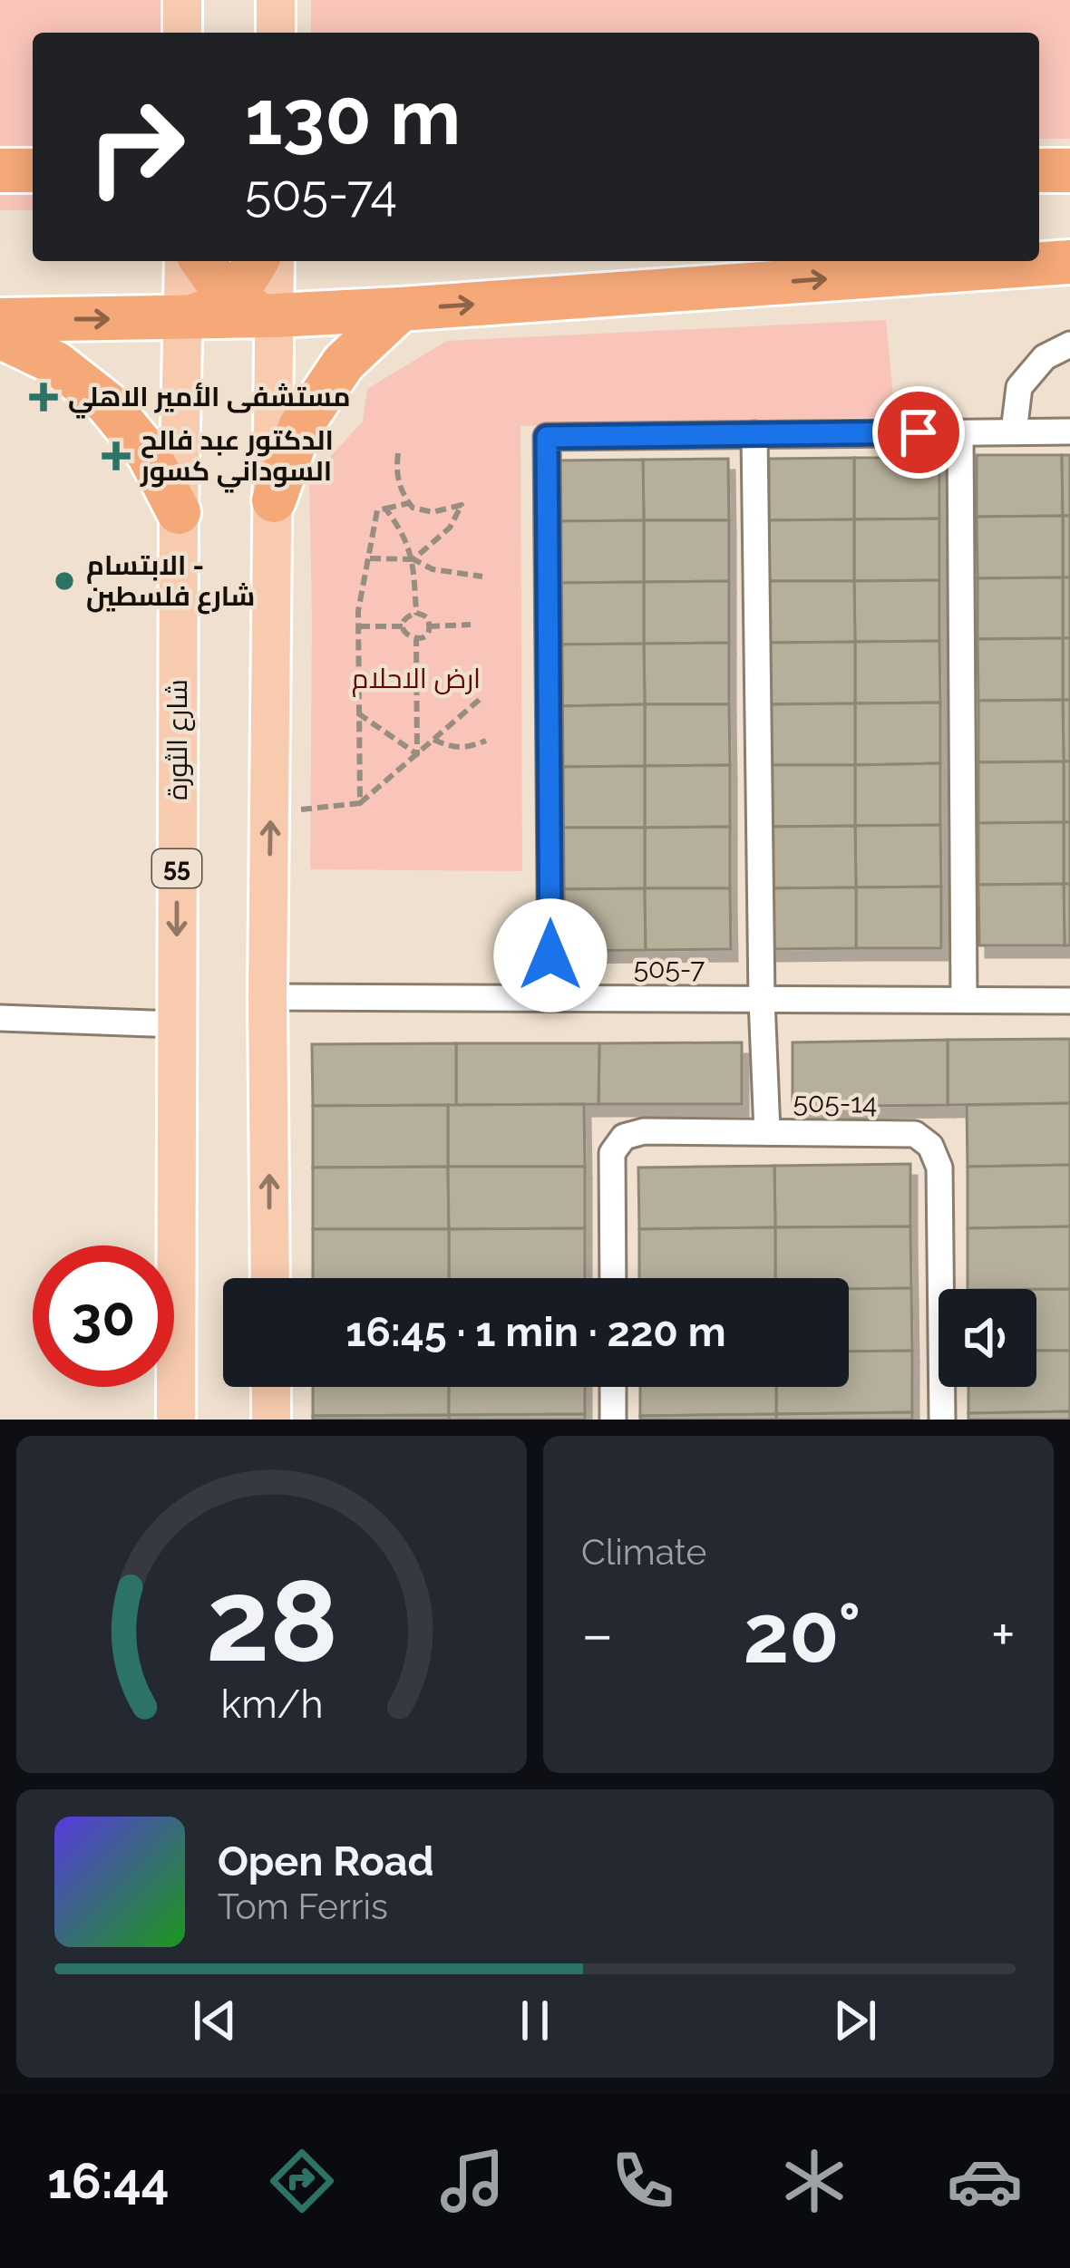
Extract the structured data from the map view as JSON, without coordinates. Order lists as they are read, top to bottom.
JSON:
{
  "streets": {
    "main road": ["شارع الثورة", "55"],
    "street": ["505-7", "505-14"]
  },
  "parks": ["ارض الاحلام"],
  "places": {
    "health": ["مستشفى الأمير الاهلي", "الدكتور عبد فالح السوداني كسور"],
    "other": ["الابتسام - شارع فلسطين"]
  },
  "page": {
    "turn": ["130 m", "505-74"],
    "limit": "30",
    "trip": "16:45 · 1 min · 220 m",
    "tile": "Climate",
    "heat": ["−", "20°", "+"],
    "song": ["Open Road", "Tom Ferris"],
    "tabs": "16:44",
    "gauge": ["28", "km/h"]
  }
}
